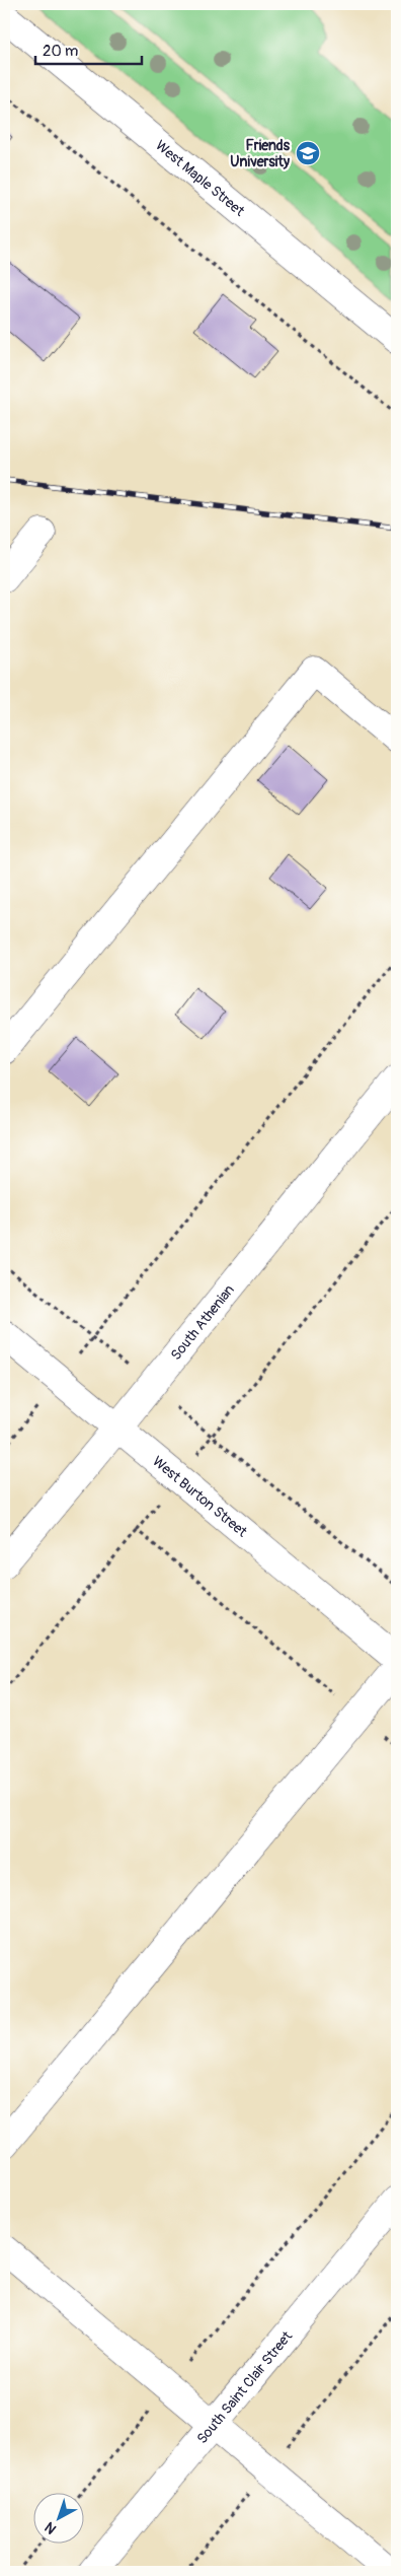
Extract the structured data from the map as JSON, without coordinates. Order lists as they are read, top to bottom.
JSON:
{
  "streets": {
    "street": [
      "West Maple Street",
      "South Athenian",
      "West Burton Street",
      "South Saint Clair Street"
    ]
  },
  "crossings": [
    ["South Athenian", "West Burton Street"]
  ],
  "places": {
    "school or university": ["Friends University"]
  },
  "scale_bar": "20 m",
  "north": "bottom left"
}
